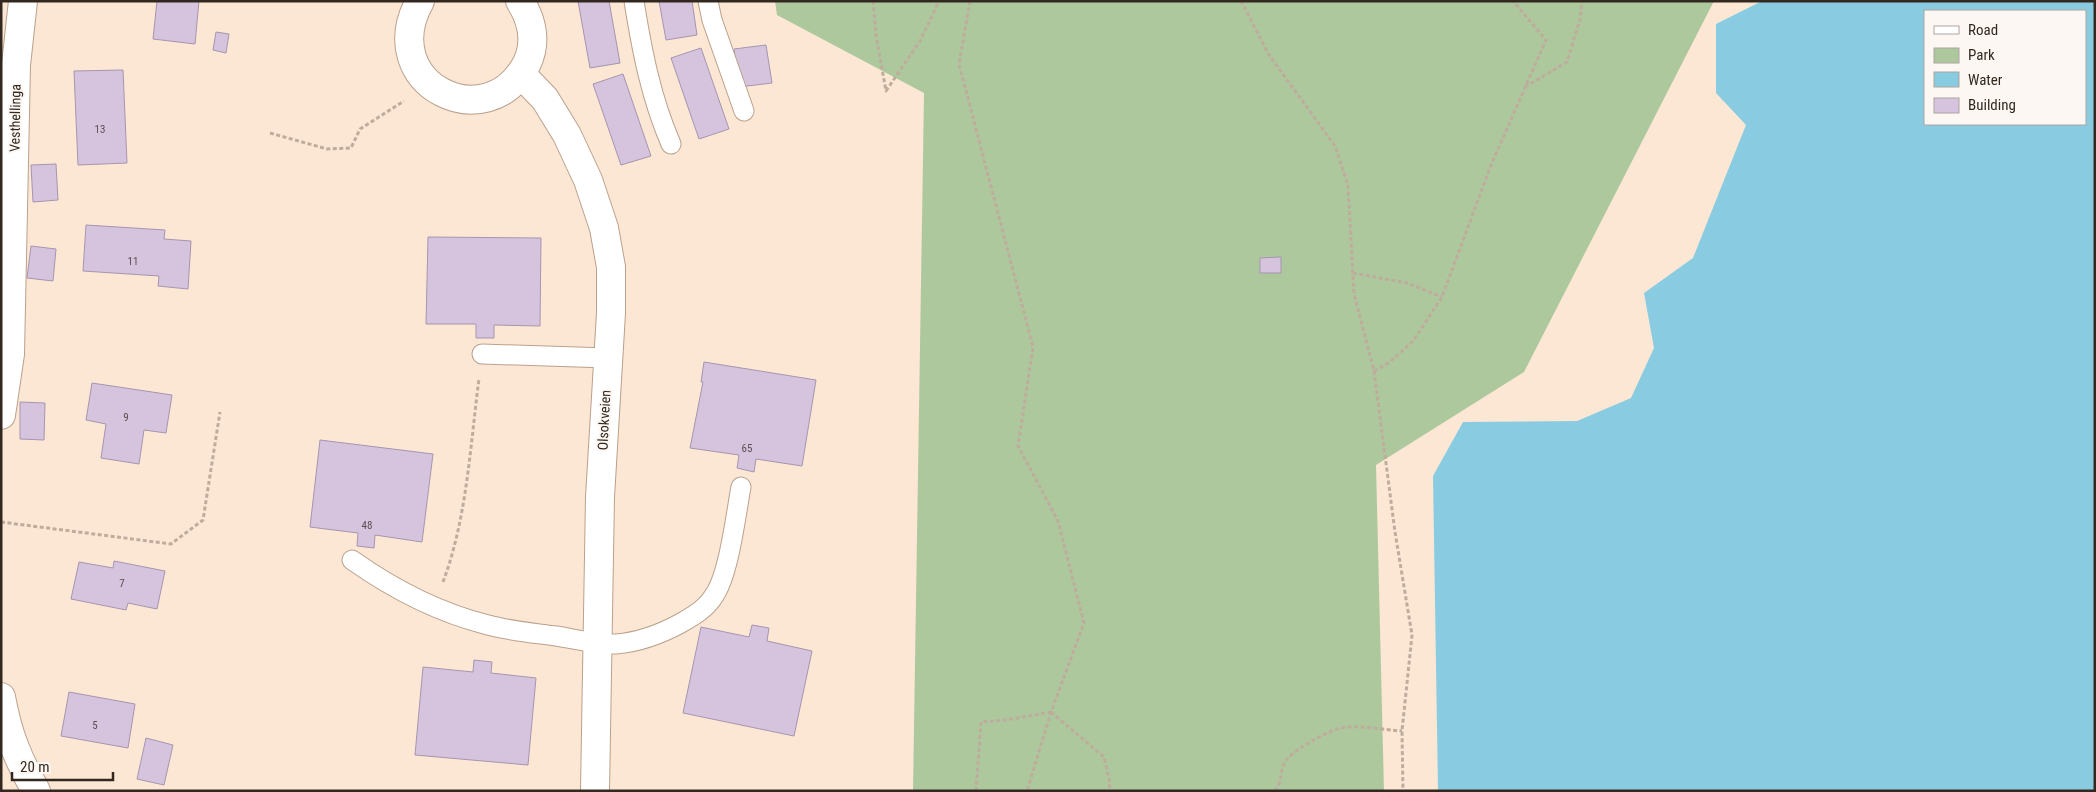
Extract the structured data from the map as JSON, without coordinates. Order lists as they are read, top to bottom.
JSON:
{
  "streets": {
    "street": ["Vesthellinga", "Olsokveien"]
  },
  "house_numbers": [
    "13",
    "11",
    "9",
    "65",
    "48",
    "7",
    "5"
  ],
  "legend": [
    "Road",
    "Park",
    "Water",
    "Building"
  ],
  "scale_bar": "20 m"
}
